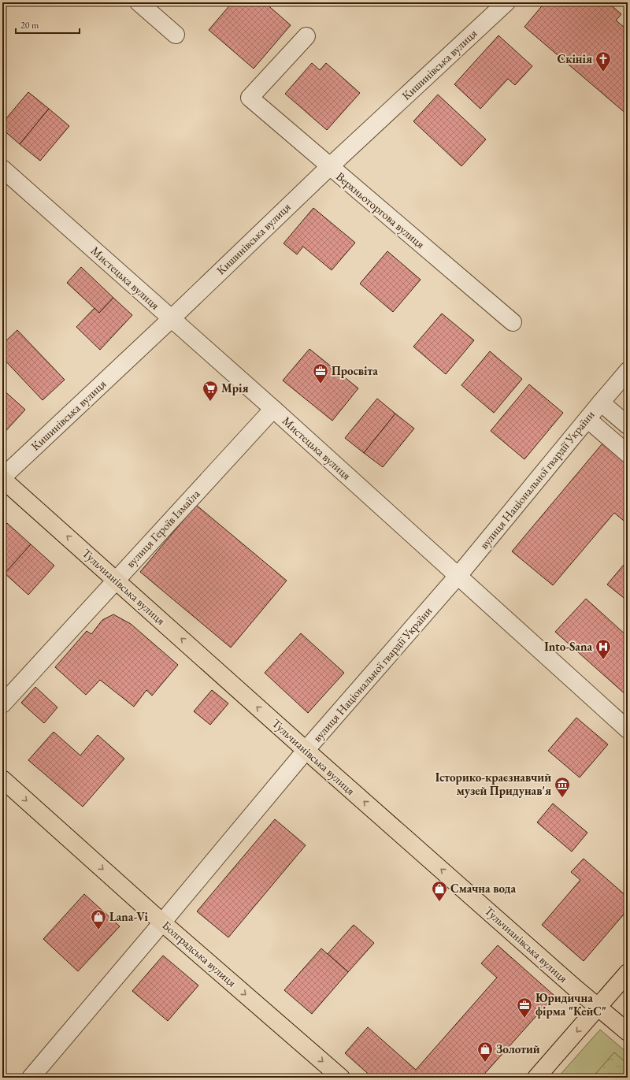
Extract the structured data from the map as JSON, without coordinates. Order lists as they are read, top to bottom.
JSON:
{
  "streets": {
    "main road": ["Тульчианівська вулиця", "Болградська вулиця"],
    "street": [
      "Кишинівська вулиця",
      "Верхньоторгова вулиця",
      "Мистецька вулиця",
      "вулиця Національної гвардії України",
      "вулиця Героїв Ізмаїла"
    ]
  },
  "crossings": [
    ["Кишинівська вулиця", "Верхньоторгова вулиця"],
    ["Кишинівська вулиця", "Мистецька вулиця"],
    ["Кишинівська вулиця", "Тульчианівська вулиця"],
    ["Мистецька вулиця", "вулиця Національної гвардії України"],
    ["Мистецька вулиця", "вулиця Героїв Ізмаїла"],
    ["вулиця Національної гвардії України", "Тульчианівська вулиця"],
    ["вулиця Національної гвардії України", "Болградська вулиця"],
    ["вулиця Героїв Ізмаїла", "Тульчианівська вулиця"]
  ],
  "one_way": ["Тульчианівська вулиця", "Болградська вулиця"],
  "places": {
    "church": ["Скінія"],
    "office": ["Просвіта", "Юридична фірма \"КейС\""],
    "supermarket": ["Мрія"],
    "hospital": ["Into-Sana"],
    "museum": ["Історико-краєзнавчий музей Придунав'я"],
    "shop": ["Смачна вода", "Lana-Vi", "Золотий"]
  },
  "scale_bar": "20 m"
}
